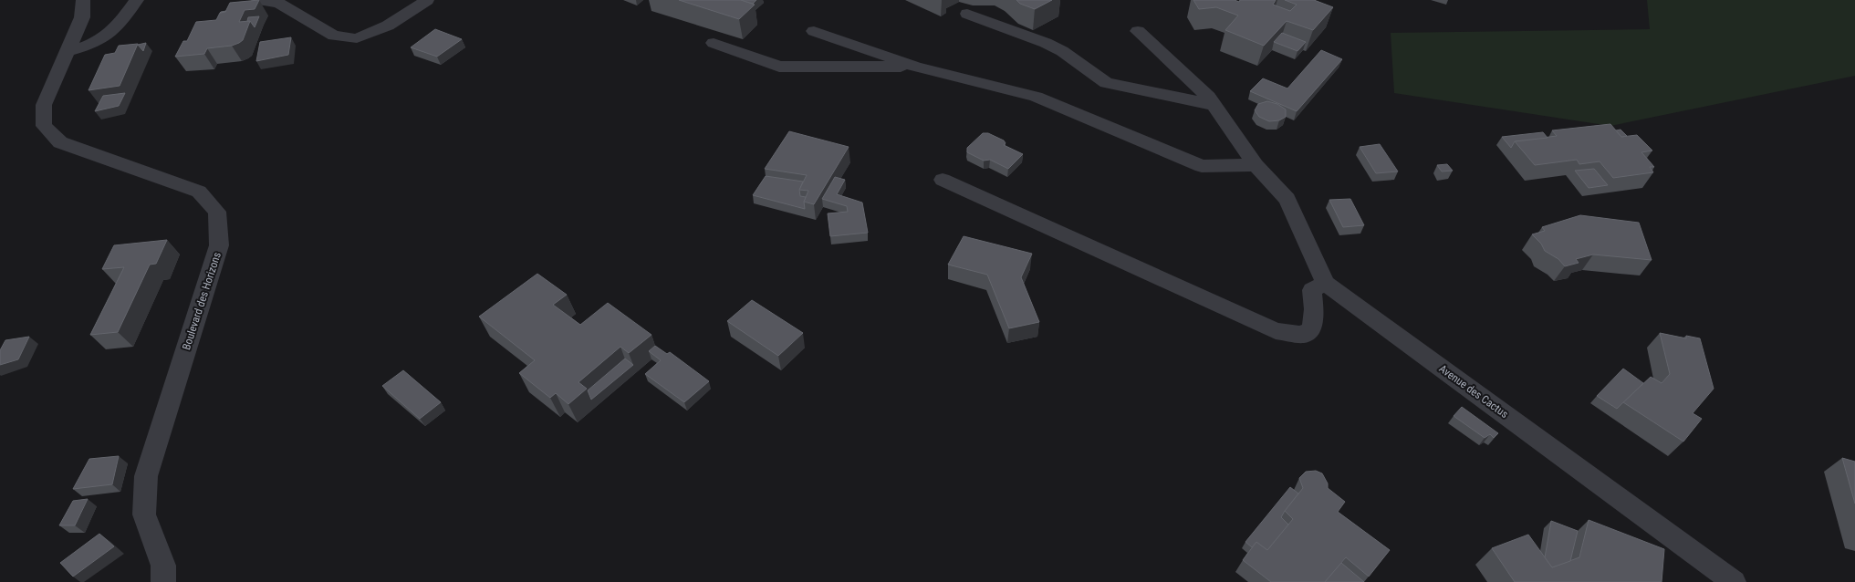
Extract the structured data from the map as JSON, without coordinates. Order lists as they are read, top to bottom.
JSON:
{
  "streets": {
    "street": ["Boulevard des Horizons", "Avenue des Cactus"]
  }
}
